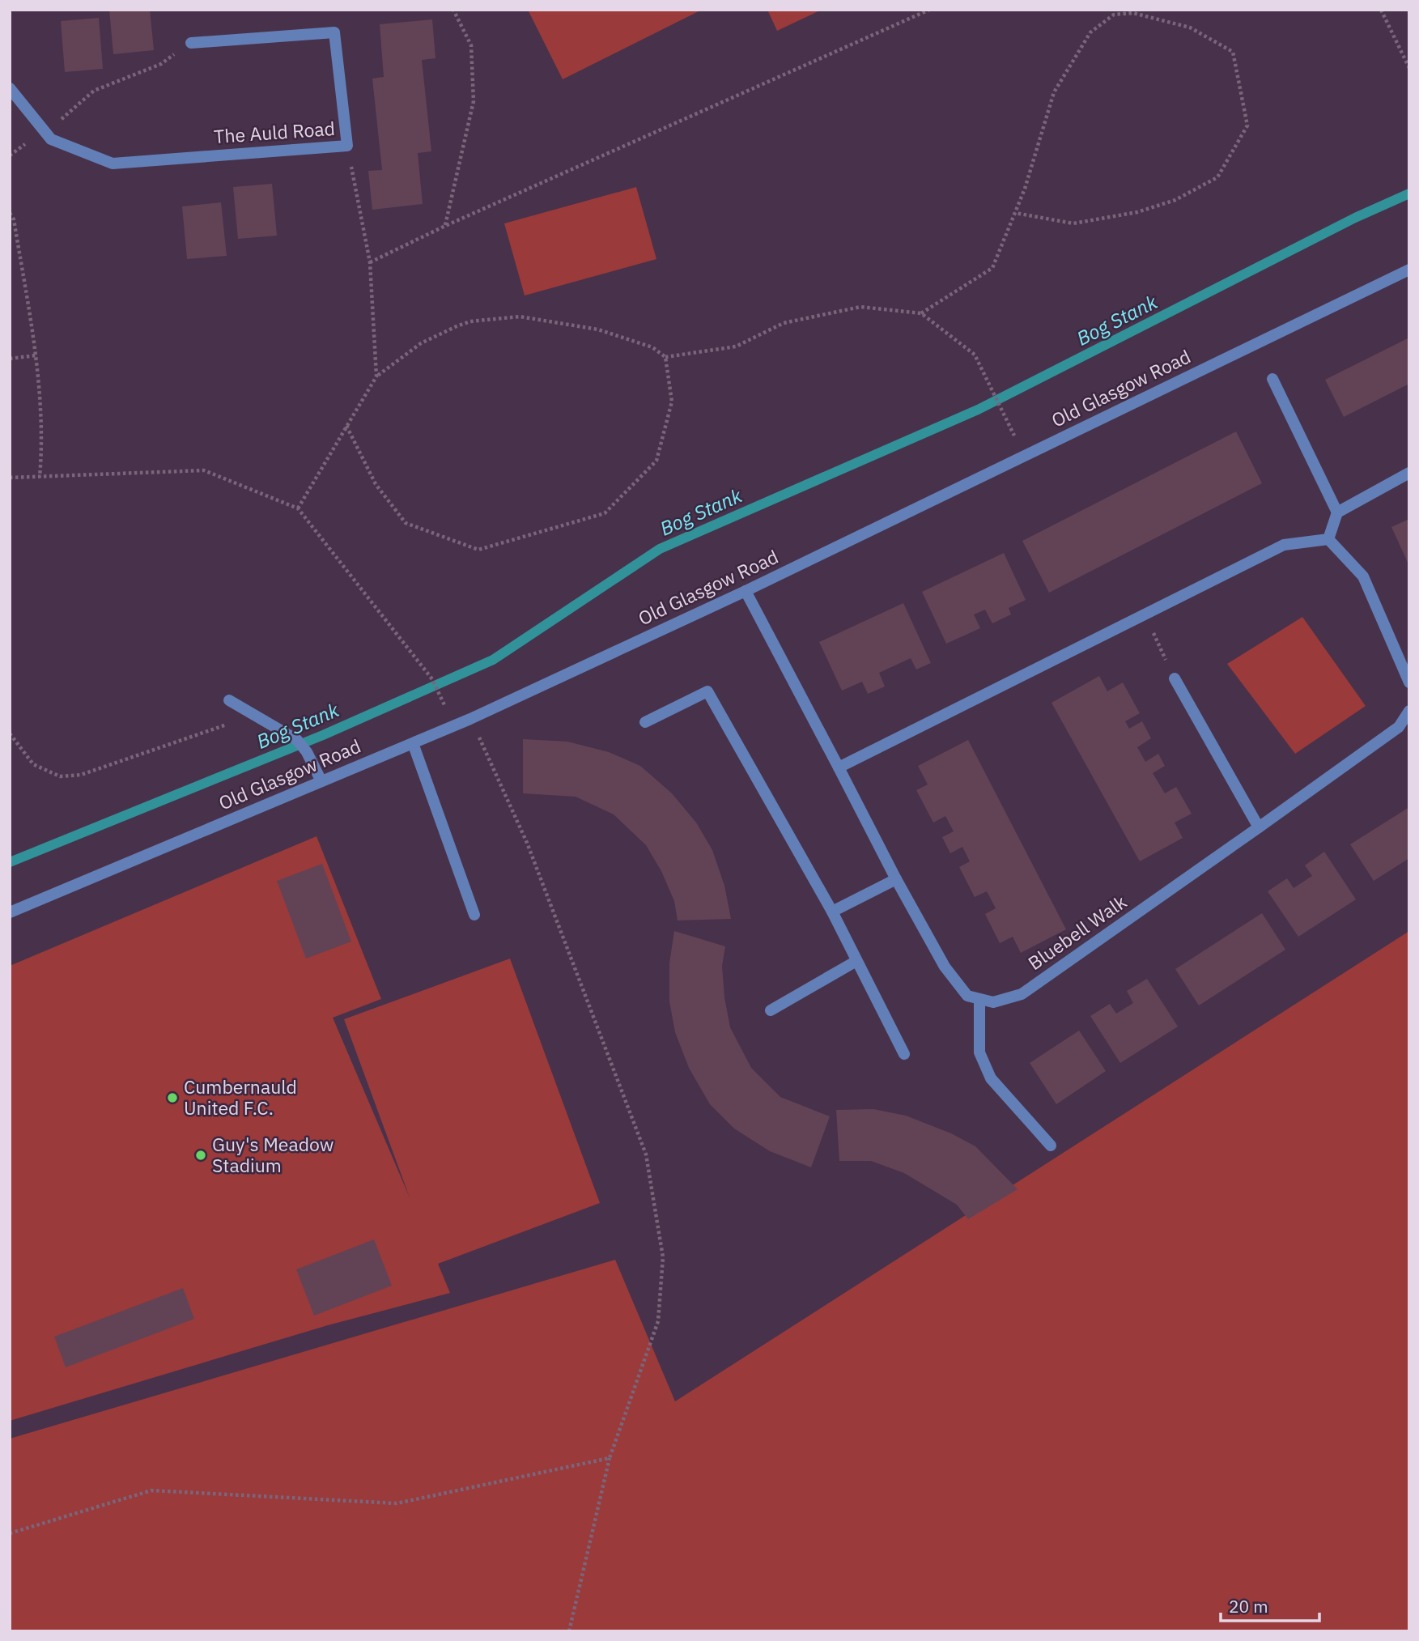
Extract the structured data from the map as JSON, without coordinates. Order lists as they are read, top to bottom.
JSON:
{
  "streets": {
    "street": ["The Auld Road", "Old Glasgow Road", "Bluebell Walk"]
  },
  "water": ["Bog Stank"],
  "places": ["Cumbernauld United F.C.", "Guy's Meadow Stadium"],
  "scale_bar": "20 m"
}
